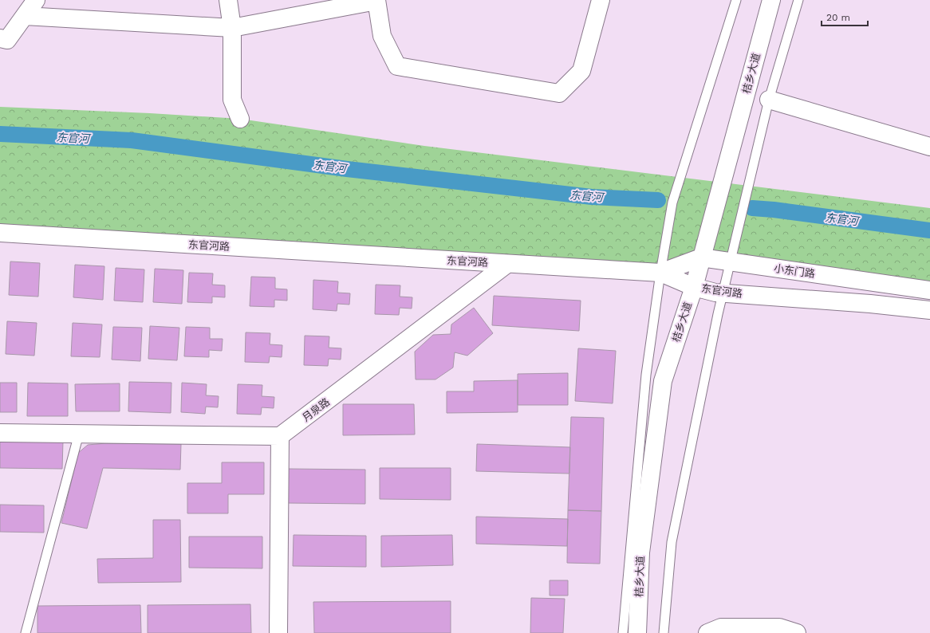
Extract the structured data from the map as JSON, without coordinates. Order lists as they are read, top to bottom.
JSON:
{
  "streets": {
    "street": [
      "桔乡大道",
      "东官河路",
      "小东门路",
      "月泉路"
    ]
  },
  "crossings": [
    ["桔乡大道", "东官河路"],
    ["桔乡大道", "小东门路"],
    ["东官河路", "小东门路"],
    ["东官河路", "月泉路"]
  ],
  "water": ["东官河"],
  "scale_bar": "20 m"
}
